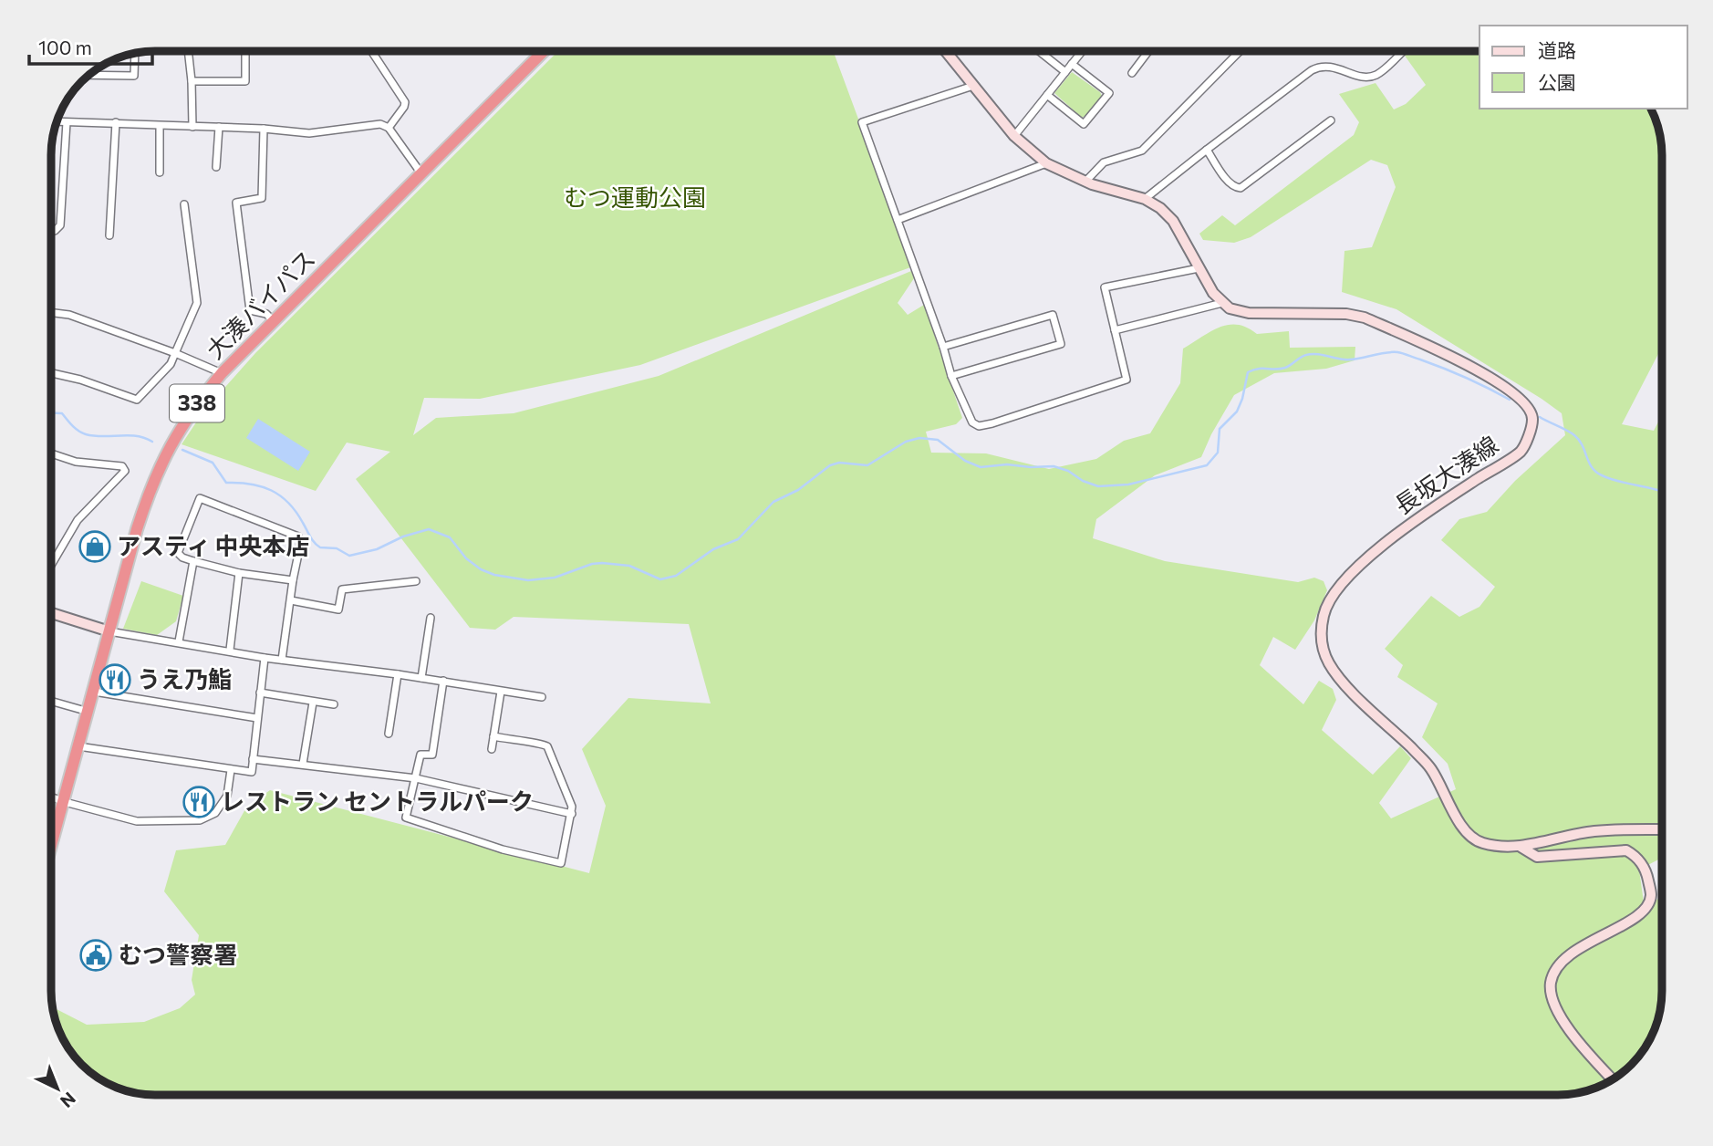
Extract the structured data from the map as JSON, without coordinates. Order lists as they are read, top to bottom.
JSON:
{
  "streets": {
    "highway": ["大湊バイパス", "338"],
    "main road": ["長坂大湊線"]
  },
  "parks": ["むつ運動公園"],
  "places": {
    "shop": ["アスティ 中央本店"],
    "restaurant": ["うえ乃鮨", "レストラン セントラルパーク"],
    "public building": ["むつ警察署"]
  },
  "legend": ["道路", "公園"],
  "scale_bar": "100 m",
  "north": "bottom right"
}
